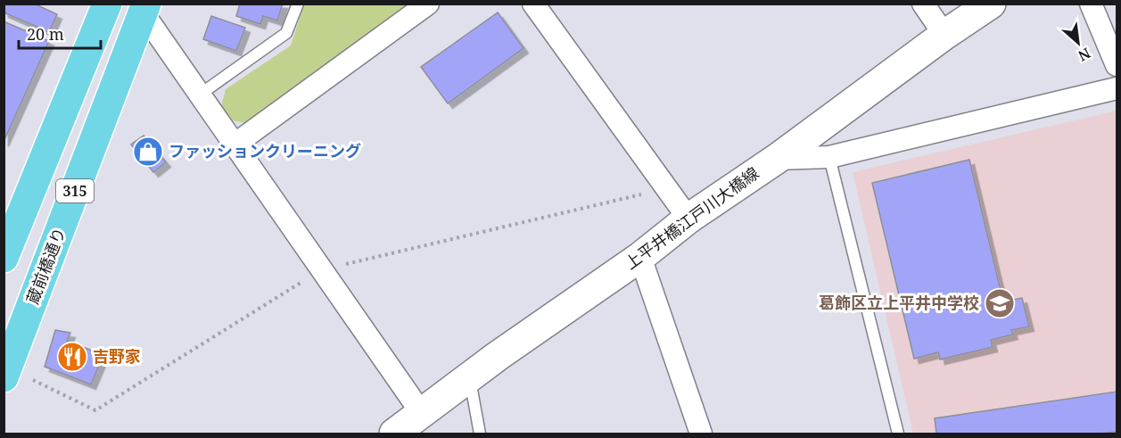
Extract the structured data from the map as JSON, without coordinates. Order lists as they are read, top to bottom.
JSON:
{
  "streets": {
    "main road": ["315", "蔵前橋通り"],
    "street": ["上平井橋江戸川大橋線"]
  },
  "places": {
    "shop": ["ファッションクリーニング"],
    "school or university": ["葛飾区立上平井中学校"],
    "restaurant": ["吉野家"]
  },
  "scale_bar": "20 m",
  "north": "bottom right"
}
